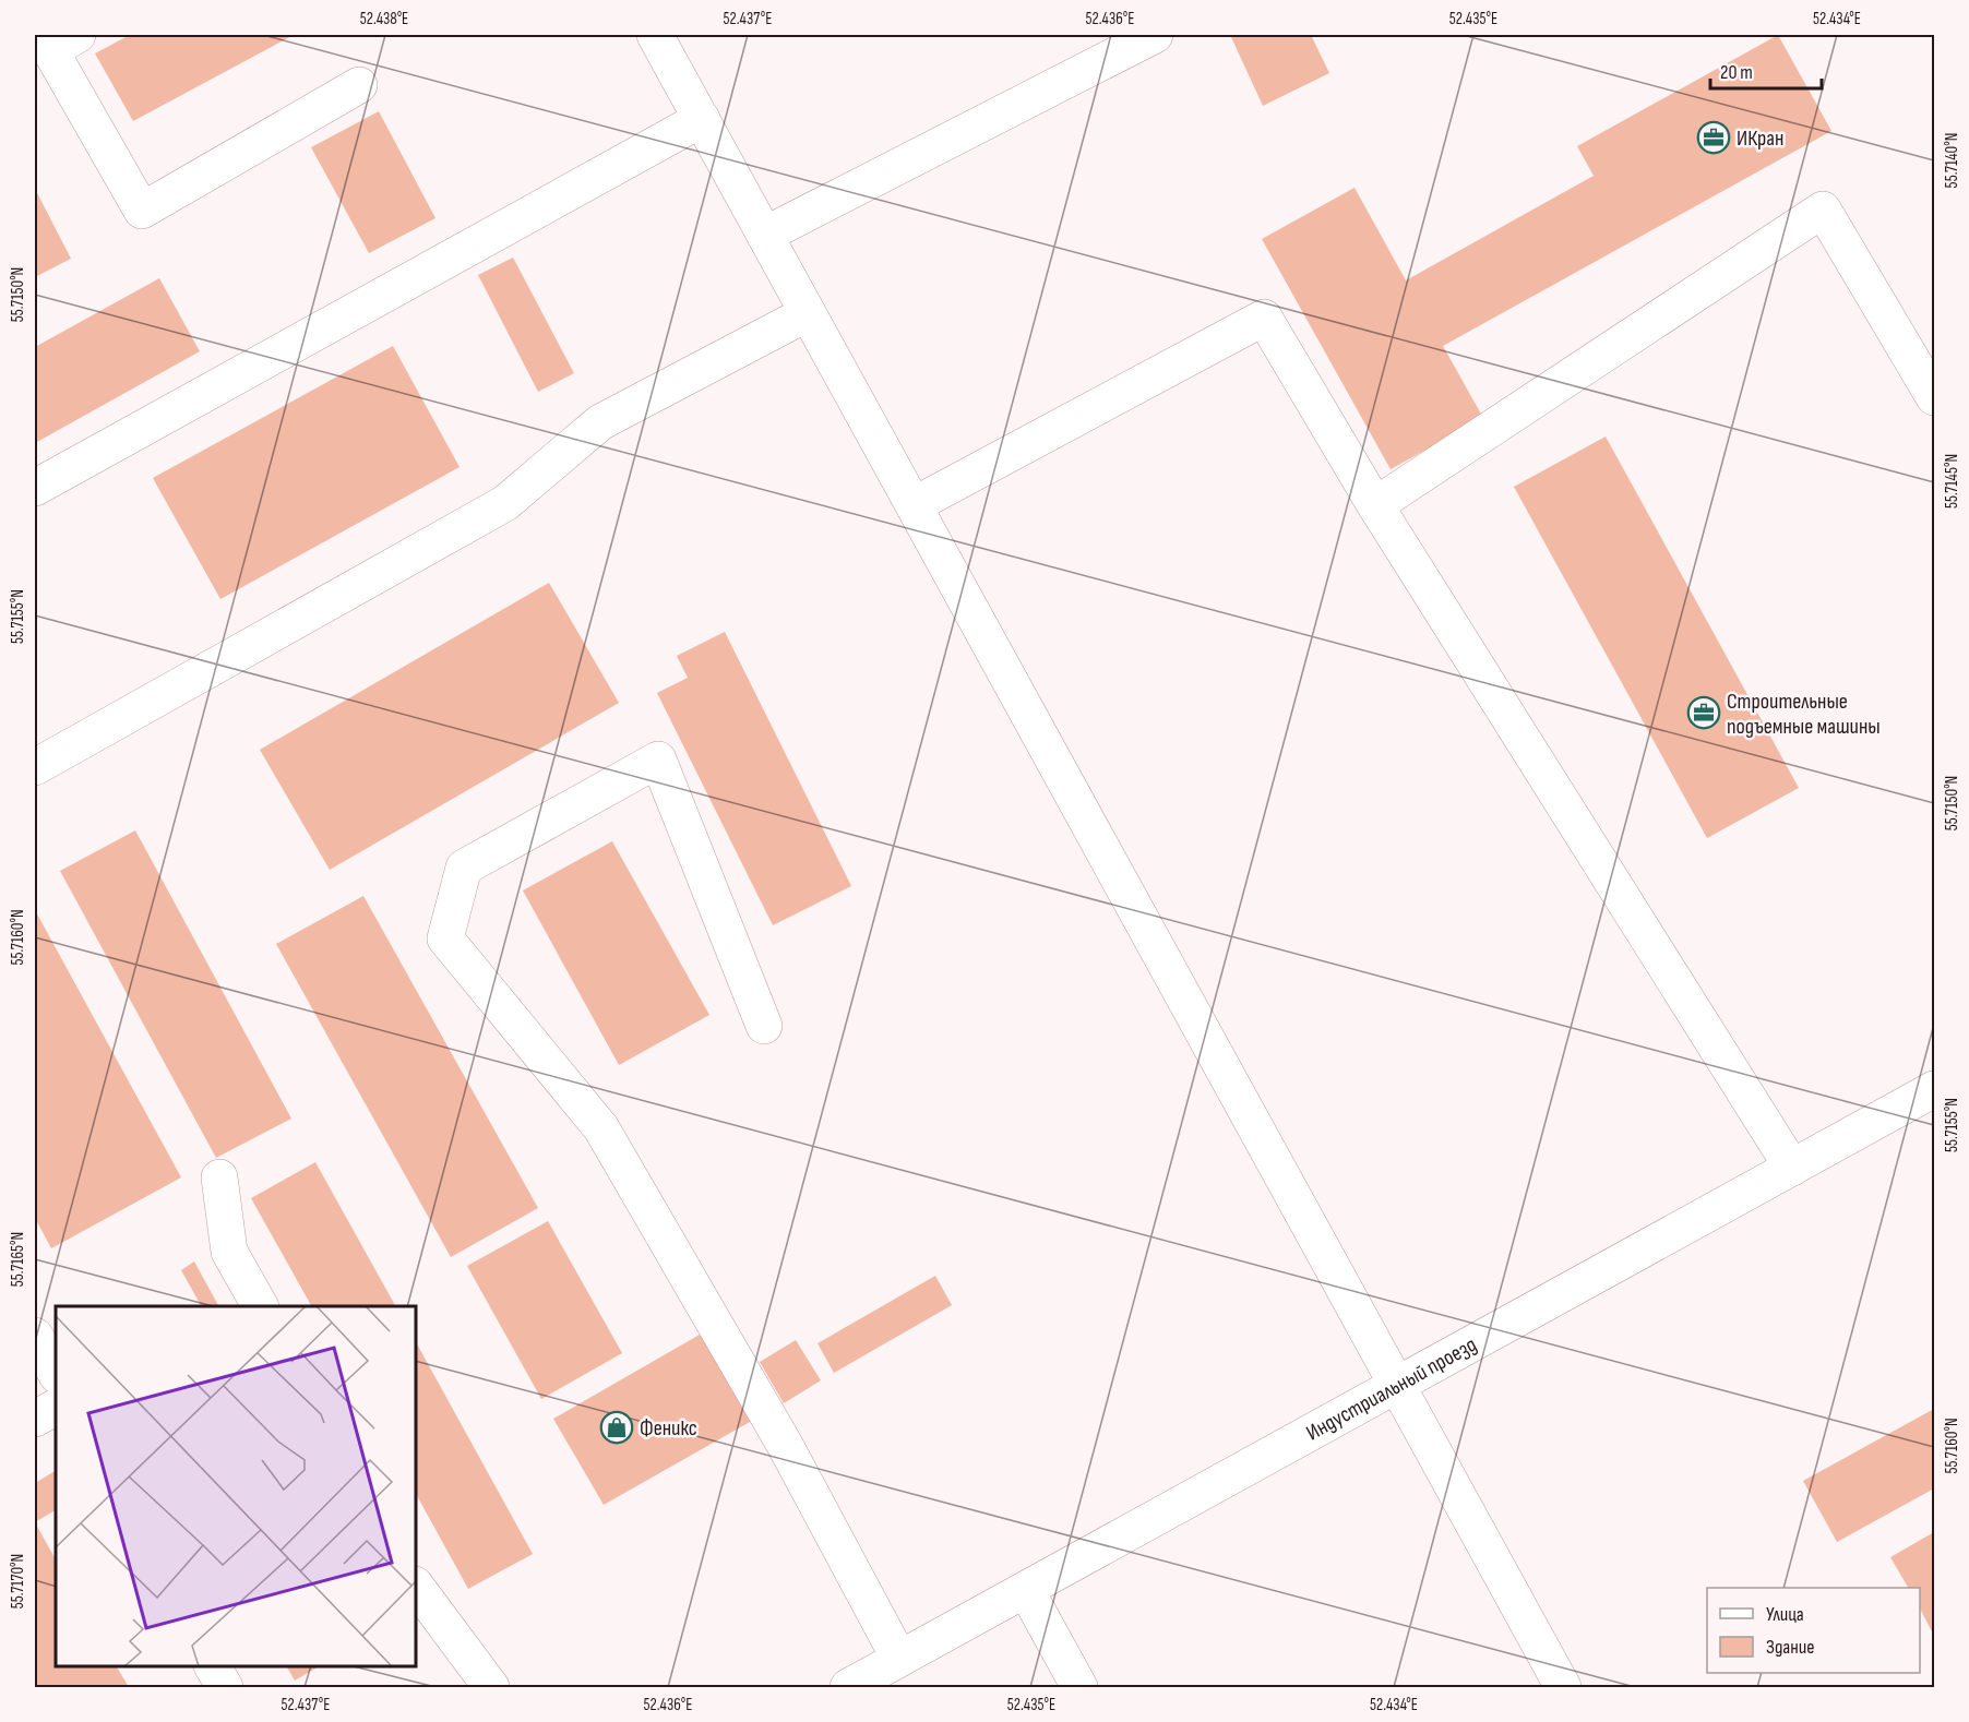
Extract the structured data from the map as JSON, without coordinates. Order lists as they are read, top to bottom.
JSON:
{
  "streets": {
    "street": ["Индустриальный проезд"]
  },
  "places": {
    "office": ["ИКран", "Строительные подъемные машины"],
    "shop": ["Феникс"]
  },
  "legend": ["Улица", "Здание"],
  "scale_bar": "20 m",
  "coordinates": [
    "52.438°E",
    "52.437°E",
    "52.436°E",
    "52.435°E",
    "52.434°E",
    "55.7140°N",
    "55.7150°N",
    "55.7145°N",
    "55.7155°N",
    "55.7160°N",
    "55.7165°N",
    "55.7170°N"
  ]
}
